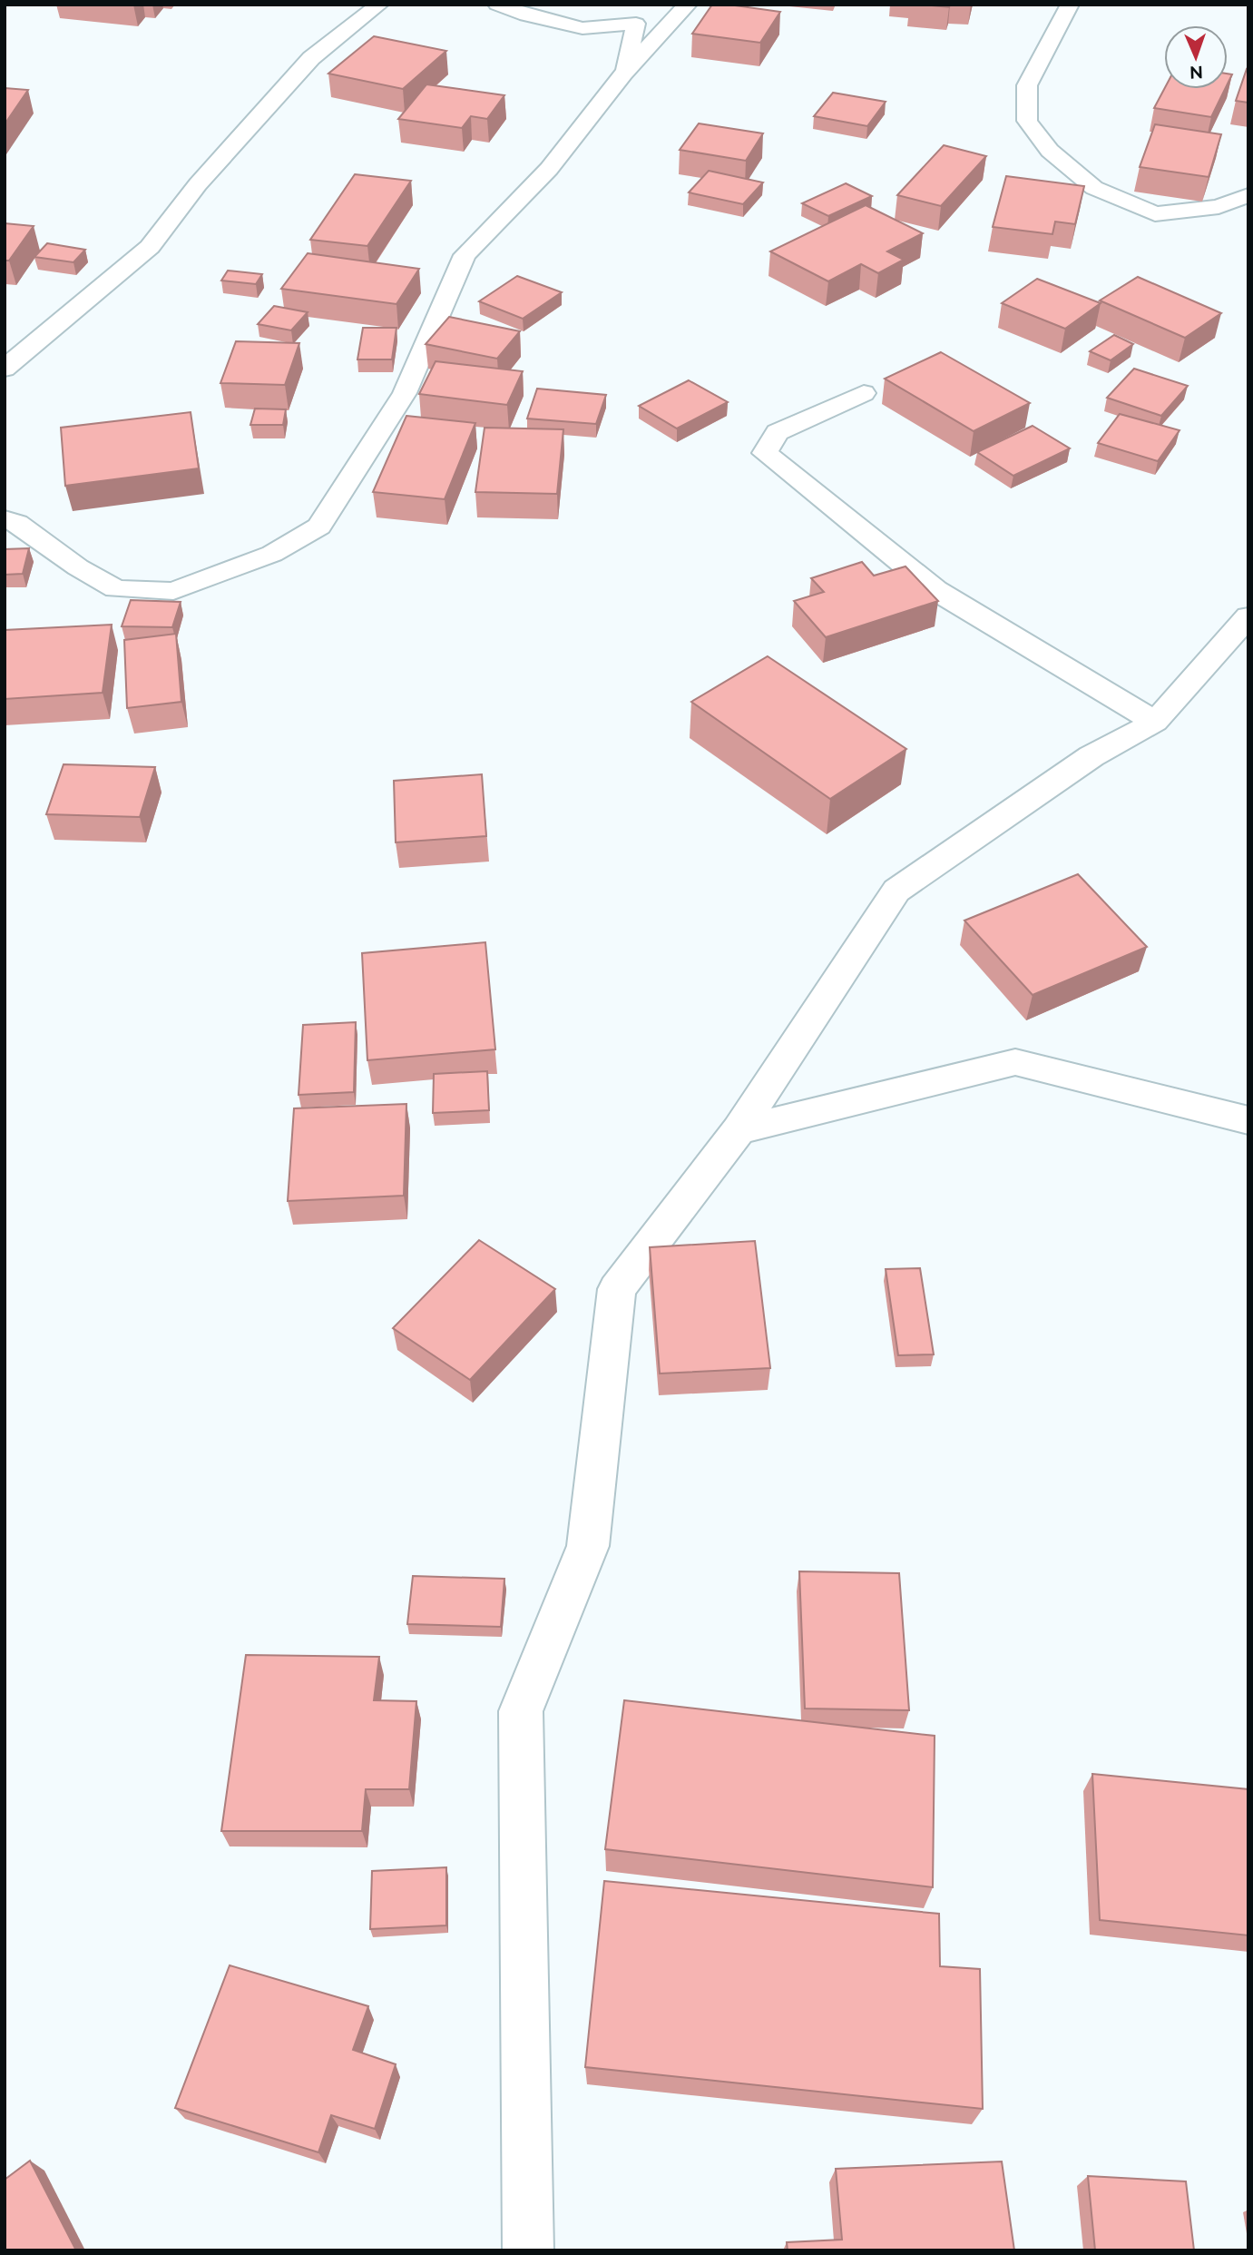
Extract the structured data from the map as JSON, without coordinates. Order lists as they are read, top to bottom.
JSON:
{
  "north": "bottom"
}
